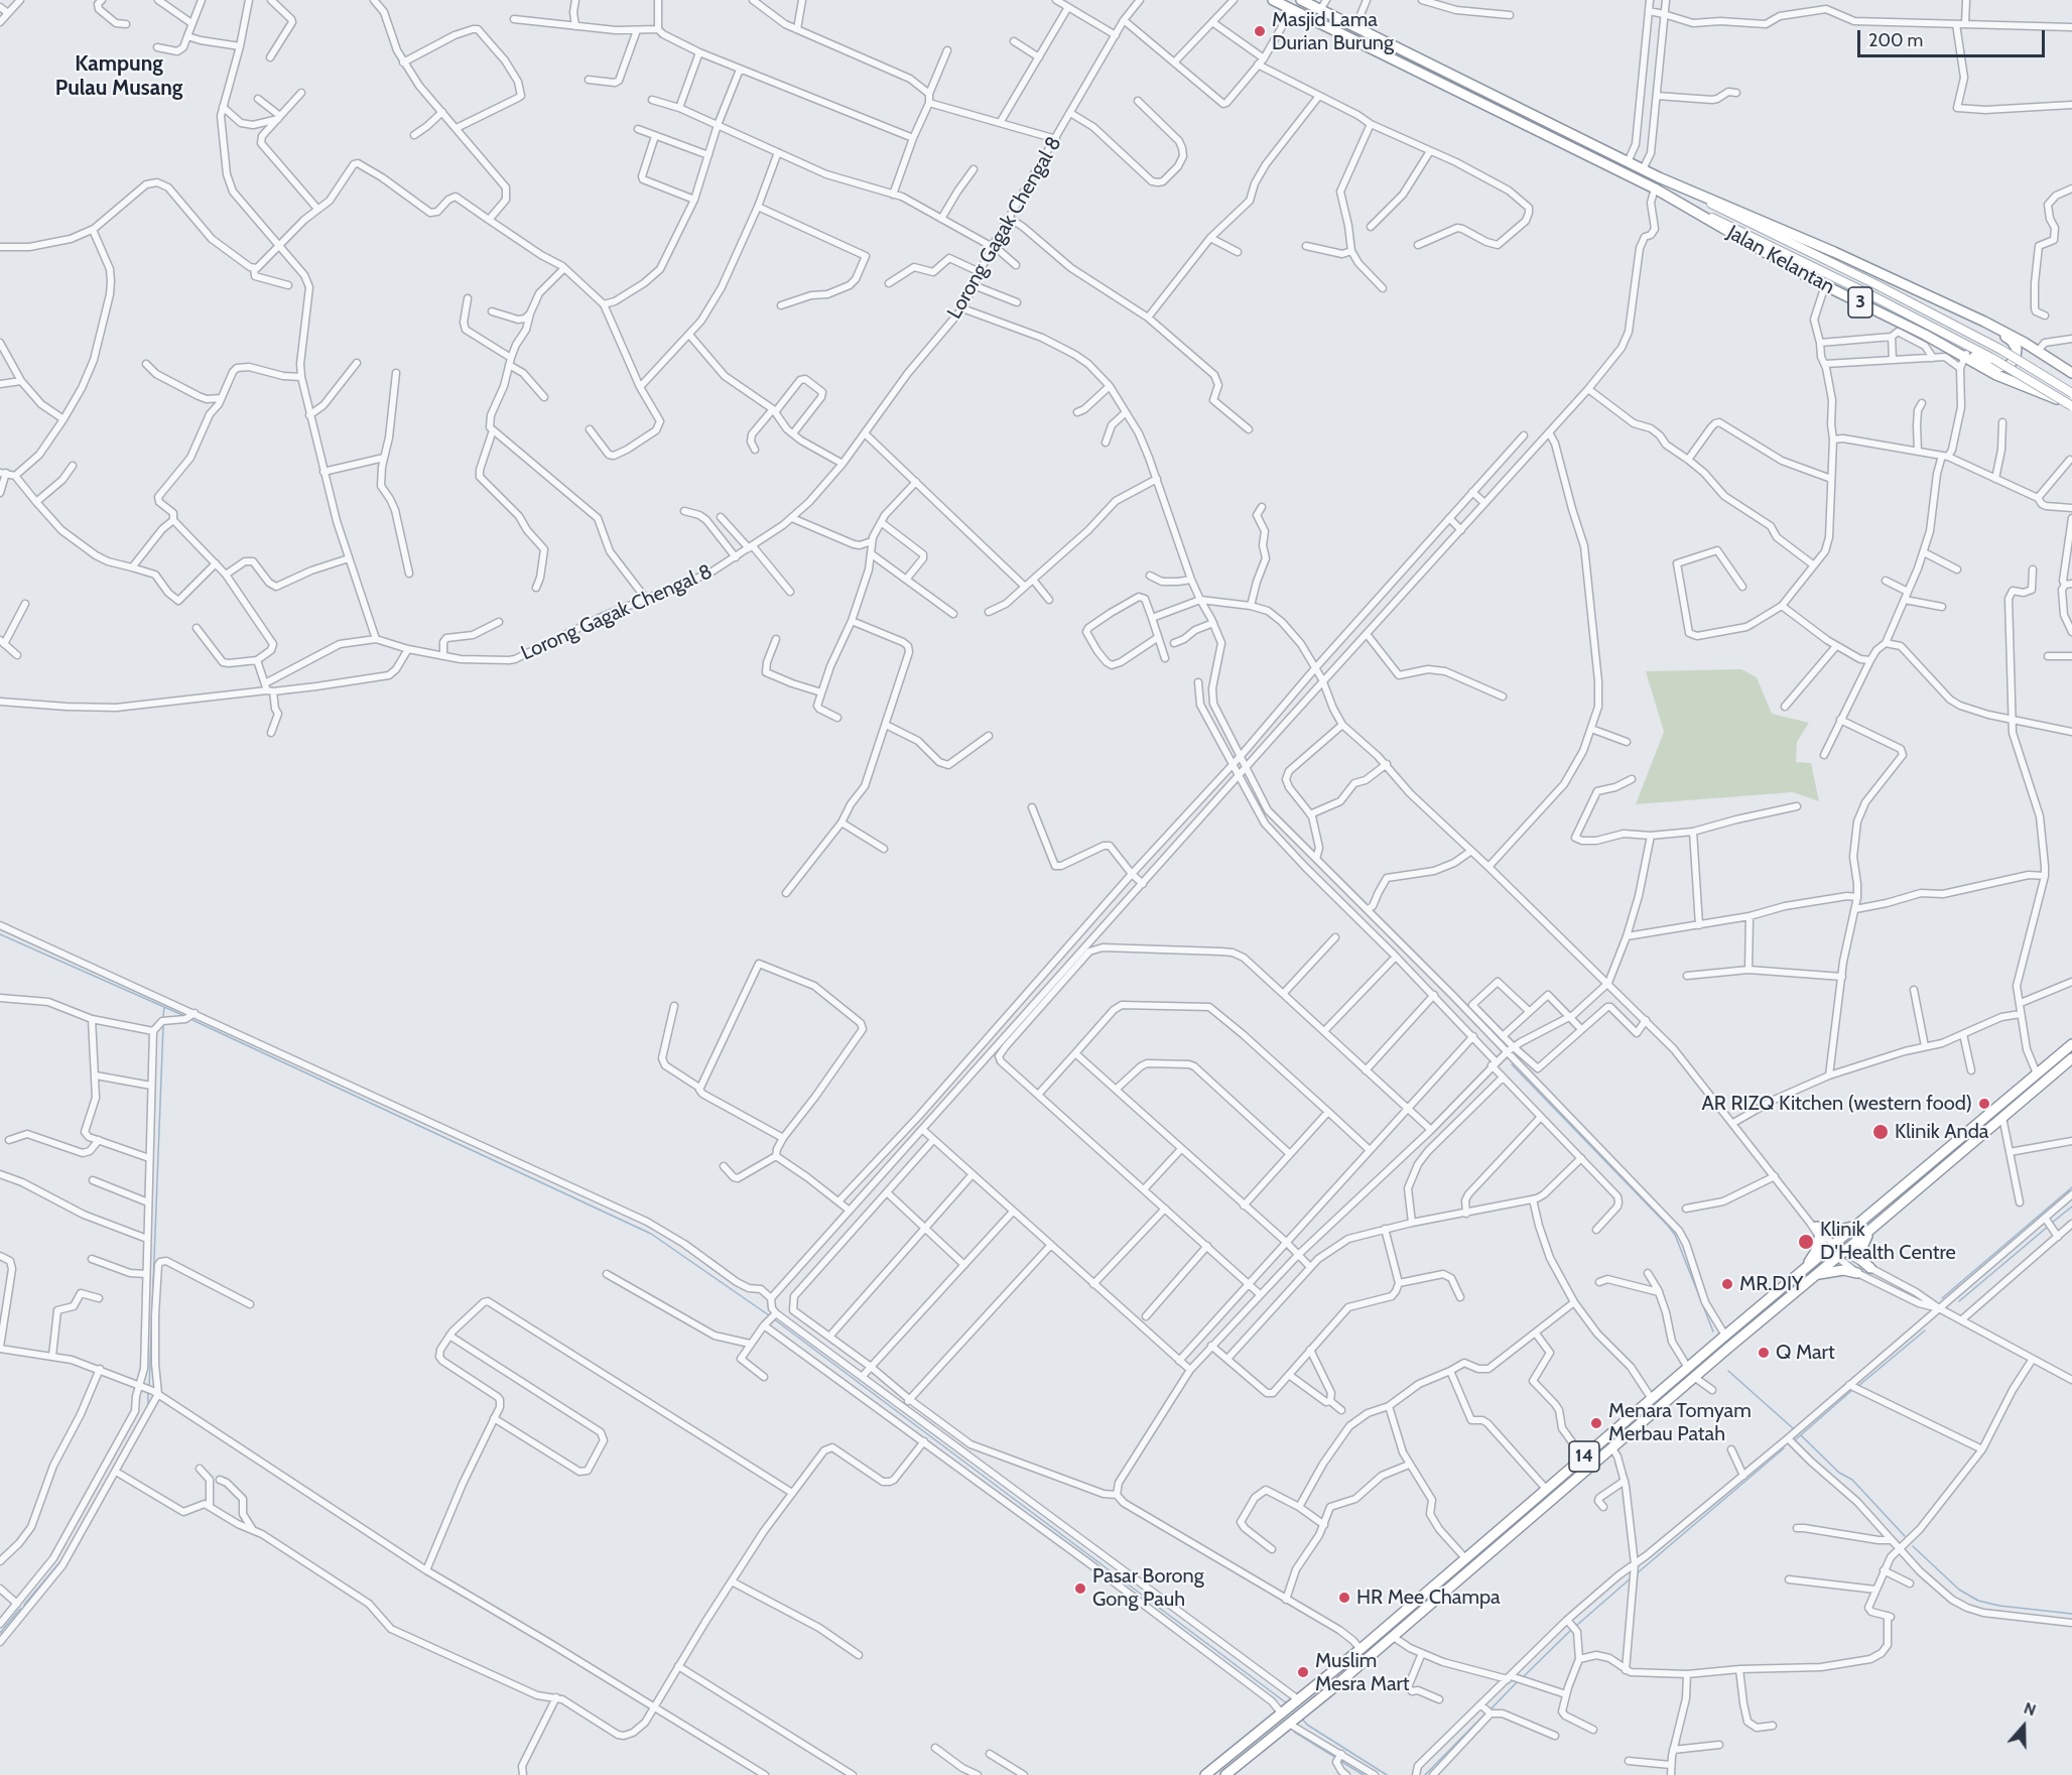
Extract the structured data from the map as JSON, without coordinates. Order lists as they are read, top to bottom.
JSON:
{
  "streets": {
    "highway": ["Jalan Kelantan", "3", "14"],
    "street": ["Lorong Gagak Chengal 8"]
  },
  "districts": ["Kampung Pulau Musang"],
  "places": [
    "Masjid Lama Durian Burung",
    "AR RIZQ Kitchen (western food)",
    "Klinik Anda",
    "Klinik D'Health Centre",
    "MR.DIY",
    "Q Mart",
    "Menara Tomyam Merbau Patah",
    "Pasar Borong Gong Pauh",
    "HR Mee Champa",
    "Muslim Mesra Mart"
  ],
  "scale_bar": "200 m",
  "north": "top"
}
